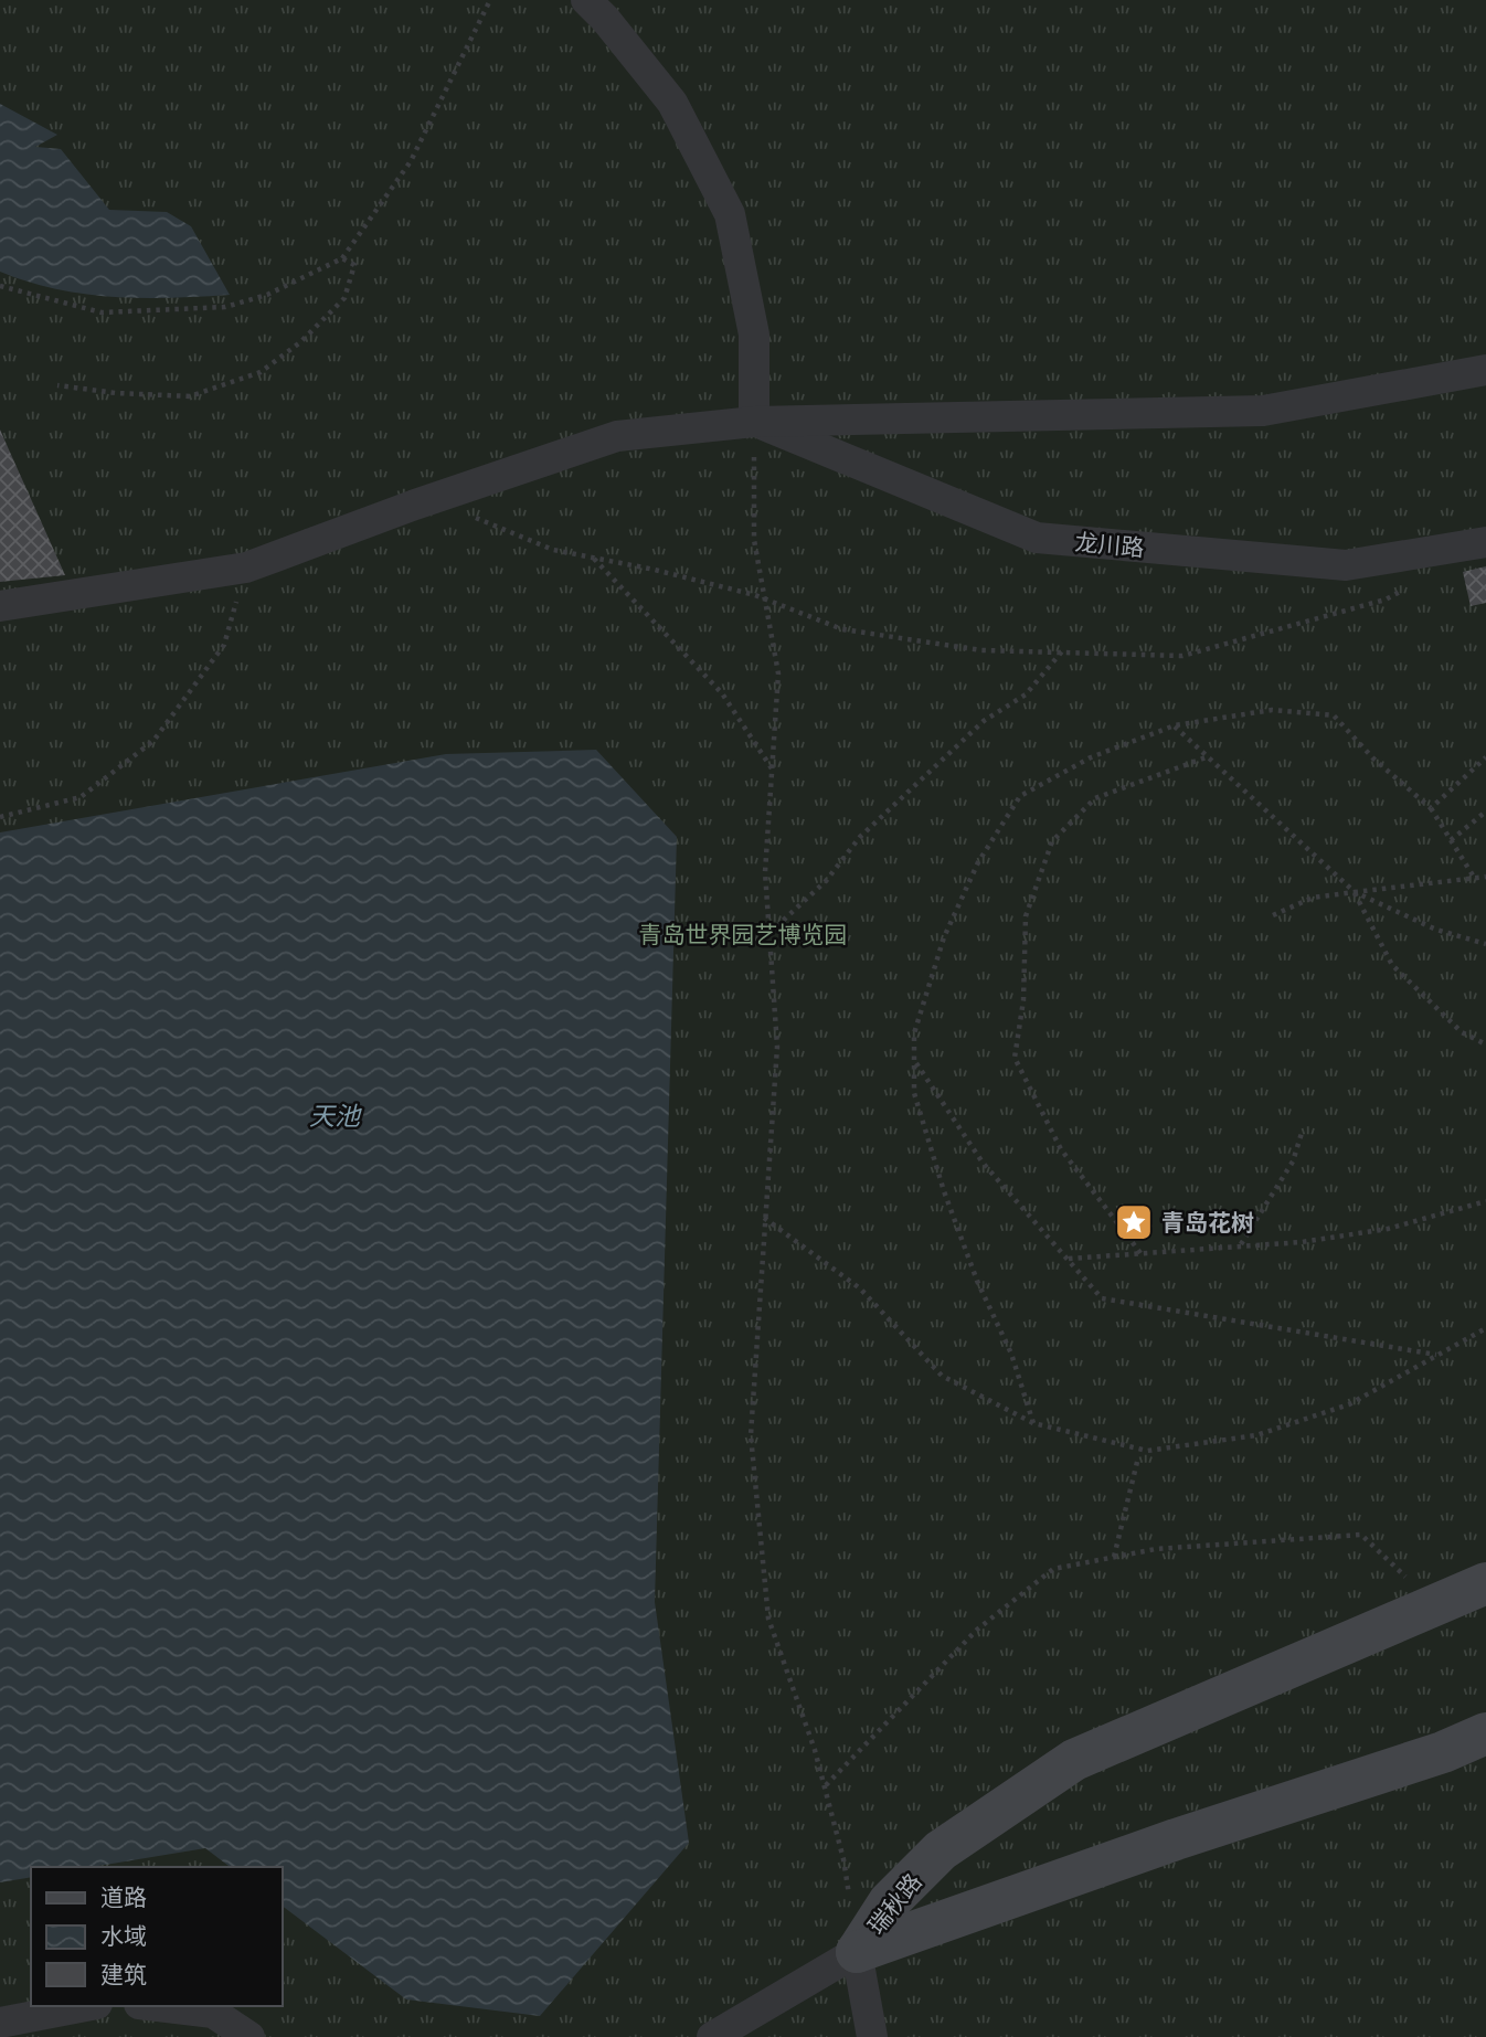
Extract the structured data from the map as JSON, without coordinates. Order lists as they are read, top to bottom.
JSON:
{
  "streets": {
    "street": ["龙川路", "瑞秋路"]
  },
  "water": ["天池"],
  "parks": ["青岛世界园艺博览园"],
  "places": {
    "place": ["青岛花树"]
  },
  "legend": ["道路", "水域", "建筑"]
}
